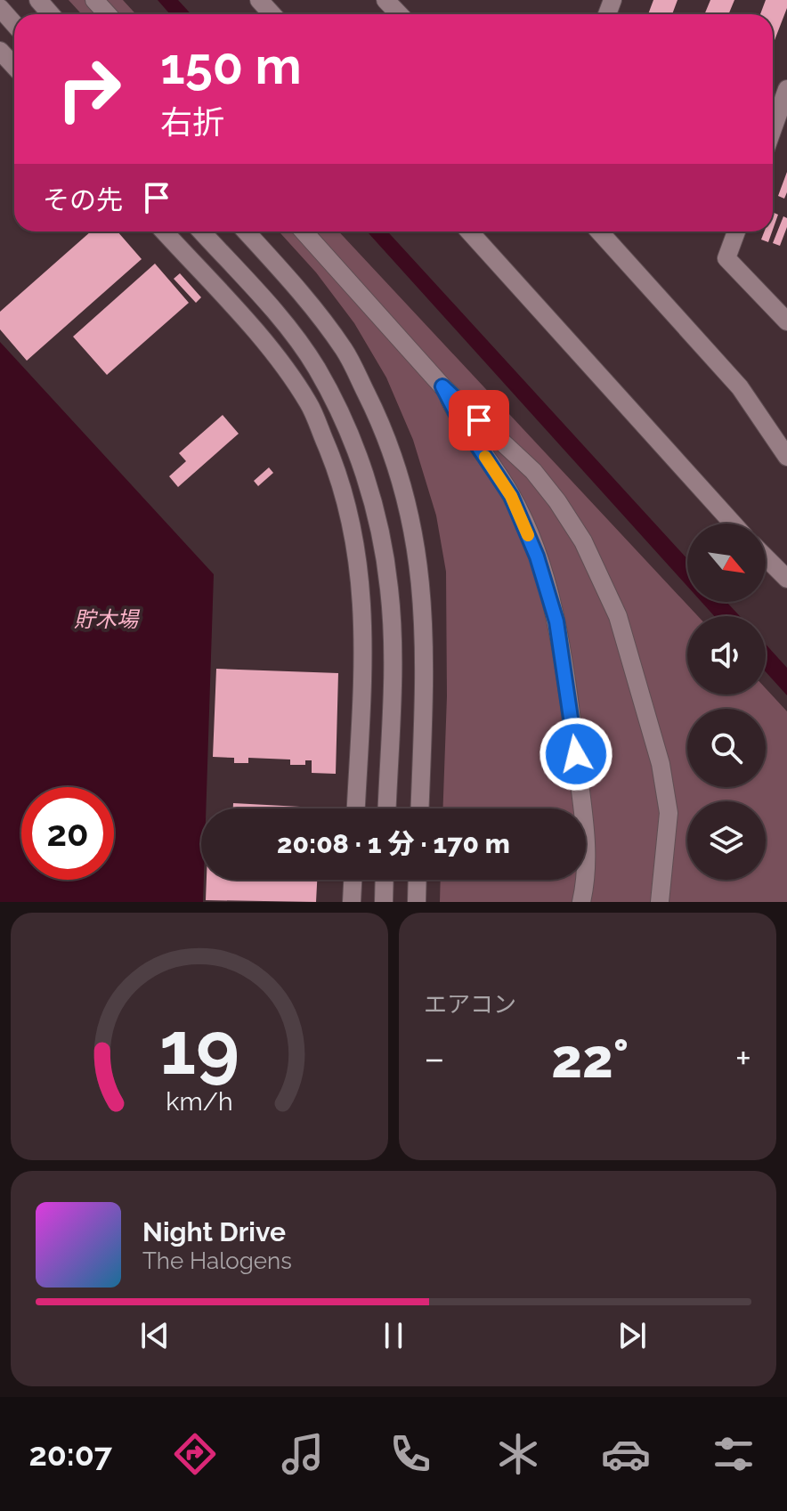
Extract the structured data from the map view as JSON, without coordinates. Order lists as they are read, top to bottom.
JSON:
{
  "water": ["貯木場"],
  "north": "bottom right",
  "page": {
    "turn": ["150 m", "右折"],
    "then": "その先",
    "limit": "20",
    "trip": "20:08 · 1 分 · 170 m",
    "tile": "エアコン",
    "heat": ["−", "22°", "+"],
    "song": ["Night Drive", "The Halogens"],
    "tabs": "20:07",
    "gauge": ["19", "km/h"]
  }
}
